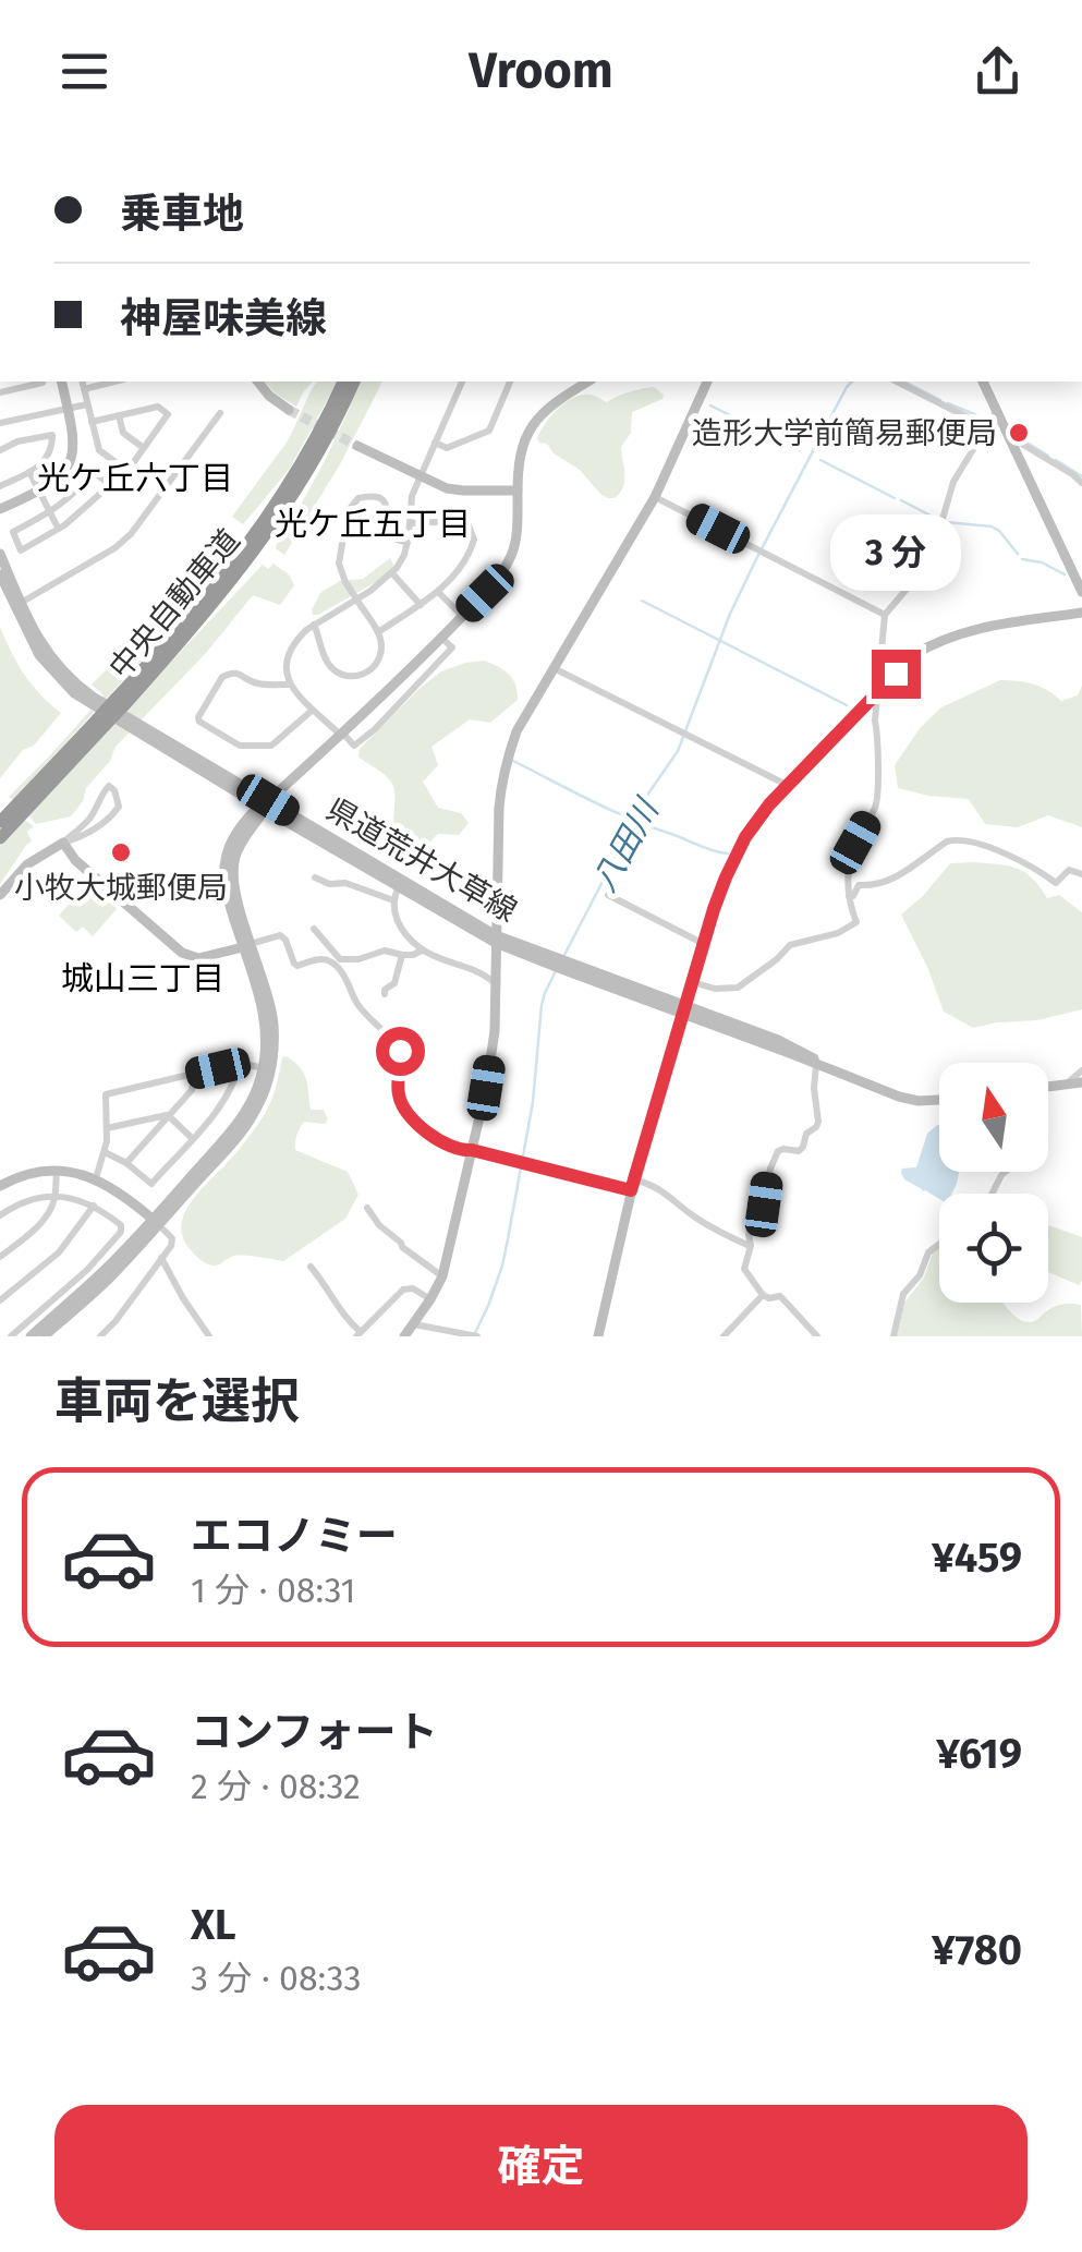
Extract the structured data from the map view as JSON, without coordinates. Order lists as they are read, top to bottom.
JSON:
{
  "streets": {
    "highway": ["中央自動車道"],
    "street": ["県道荒井大草線"]
  },
  "districts": ["光ケ丘六丁目", "光ケ丘五丁目", "城山三丁目"],
  "water": ["八田川"],
  "places": ["造形大学前簡易郵便局", "小牧大城郵便局"],
  "north": "top",
  "page": {
    "header": "Vroom",
    "banner": ["乗車地", "神屋味美線"],
    "bubble": "3 分",
    "heading": "車両を選択",
    "list": [
      {
        "name": "エコノミー",
        "note": "1 分 · 08:31",
        "value": "¥459"
      },
      {
        "name": "コンフォート",
        "note": "2 分 · 08:32",
        "value": "¥619"
      },
      {
        "name": "XL",
        "note": "3 分 · 08:33",
        "value": "¥780"
      }
    ],
    "buttons": "確定"
  }
}
